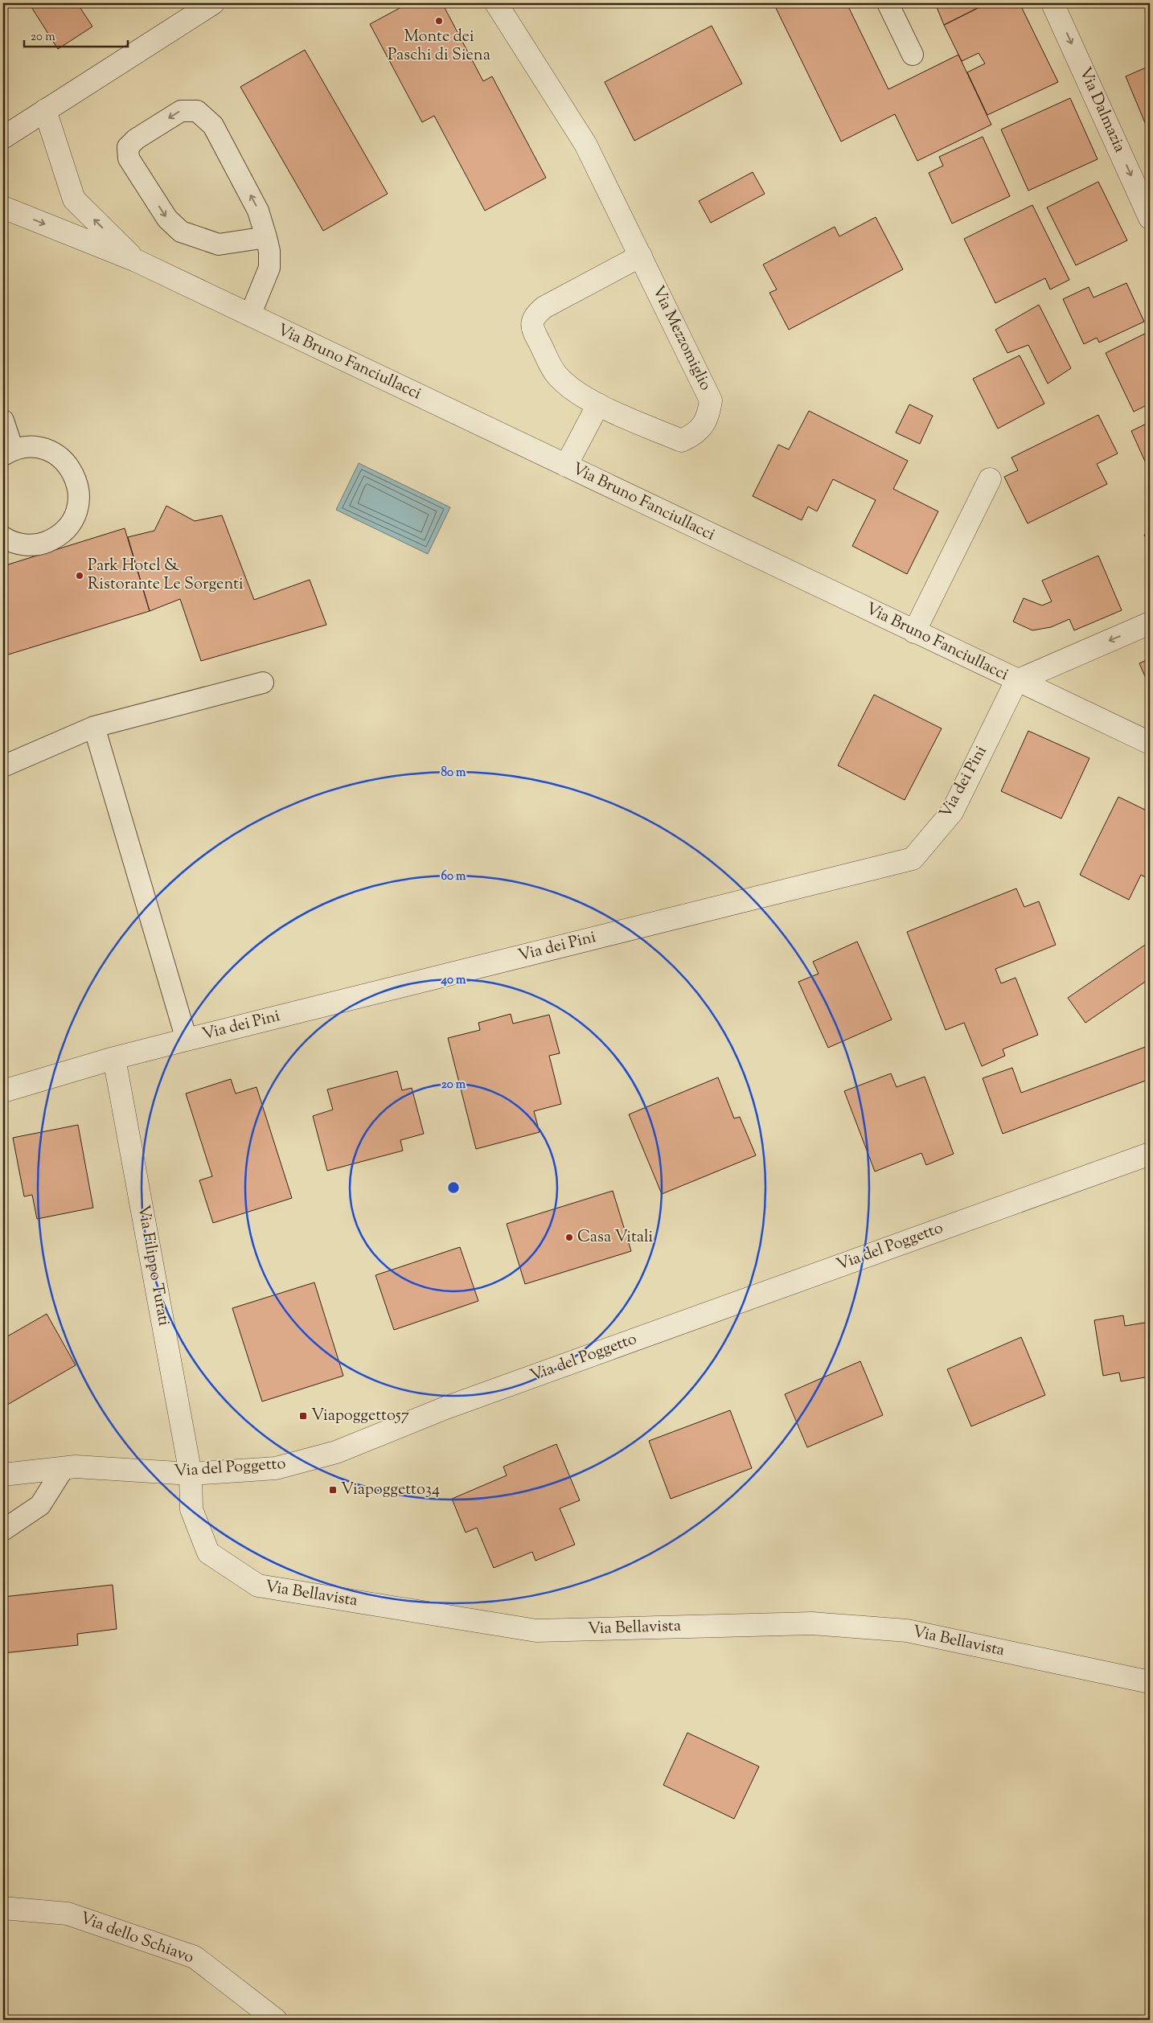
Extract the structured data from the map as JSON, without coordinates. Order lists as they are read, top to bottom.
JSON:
{
  "streets": {
    "street": [
      "Via Dalmazia",
      "Via Mezzomiglio",
      "Via Bruno Fanciullacci",
      "Via dei Pini",
      "Via del Poggetto",
      "Via Filippo Turati",
      "Via Bellavista",
      "Via dello Schiavo"
    ]
  },
  "crossings": [
    ["Via Bruno Fanciullacci", "Via dei Pini"],
    ["Via dei Pini", "Via Filippo Turati"],
    ["Via del Poggetto", "Via Filippo Turati"],
    ["Via del Poggetto", "Via Bellavista"],
    ["Via Filippo Turati", "Via Bellavista"]
  ],
  "one_way": ["Via Dalmazia"],
  "places": {
    "other": ["Monte dei Paschi di Siena", "Park Hotel & Ristorante Le Sorgenti", "Casa Vitali"],
    "transit": ["Viapoggetto57", "Viapoggetto34"]
  },
  "scale_bar": "20 m",
  "rings": [
    "80 m",
    "60 m",
    "40 m",
    "20 m"
  ]
}
